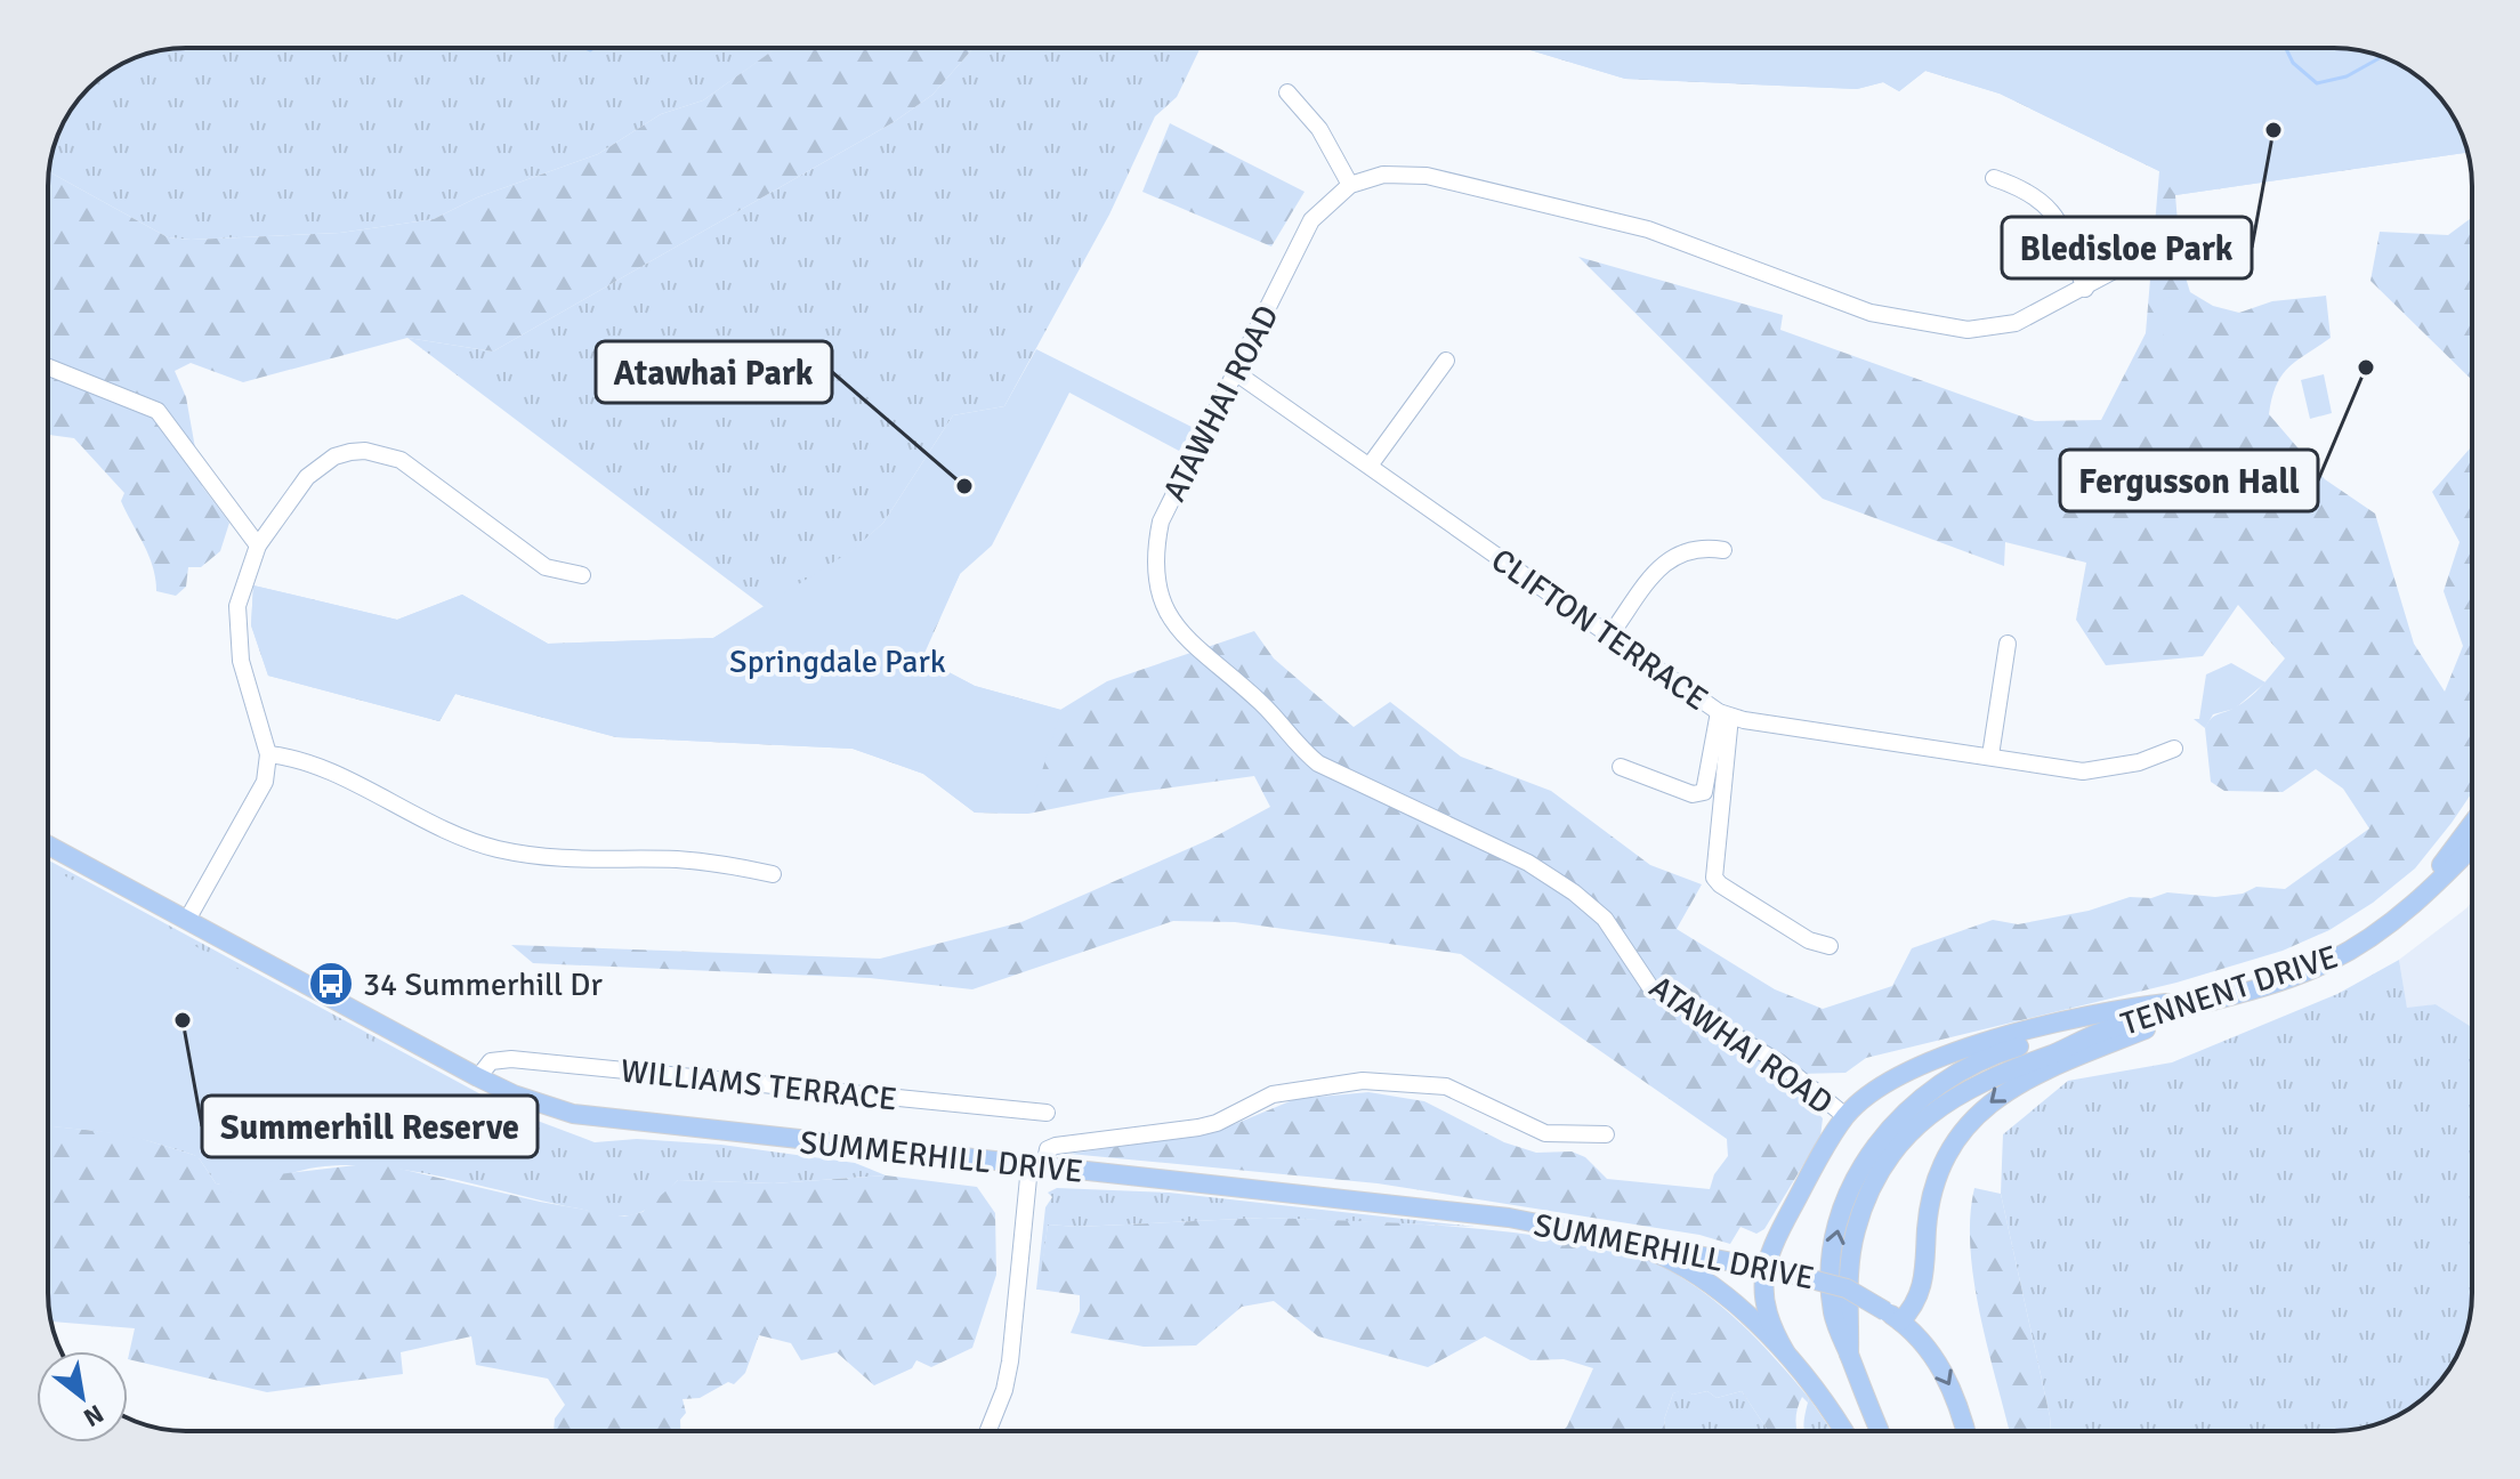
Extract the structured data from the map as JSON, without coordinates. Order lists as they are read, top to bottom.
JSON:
{
  "streets": {
    "main road": ["TENNENT DRIVE", "SUMMERHILL DRIVE"],
    "street": ["ATAWHAI ROAD", "CLIFTON TERRACE", "WILLIAMS TERRACE"]
  },
  "crossings": [
    ["ATAWHAI ROAD", "CLIFTON TERRACE"],
    ["WILLIAMS TERRACE", "SUMMERHILL DRIVE"]
  ],
  "parks": ["Springdale Park"],
  "places": {
    "other": [
      "Bledisloe Park",
      "Fergusson Hall",
      "Atawhai Park",
      "Summerhill Reserve"
    ],
    "bus stop": ["34 Summerhill Dr"]
  },
  "north": "bottom right"
}
